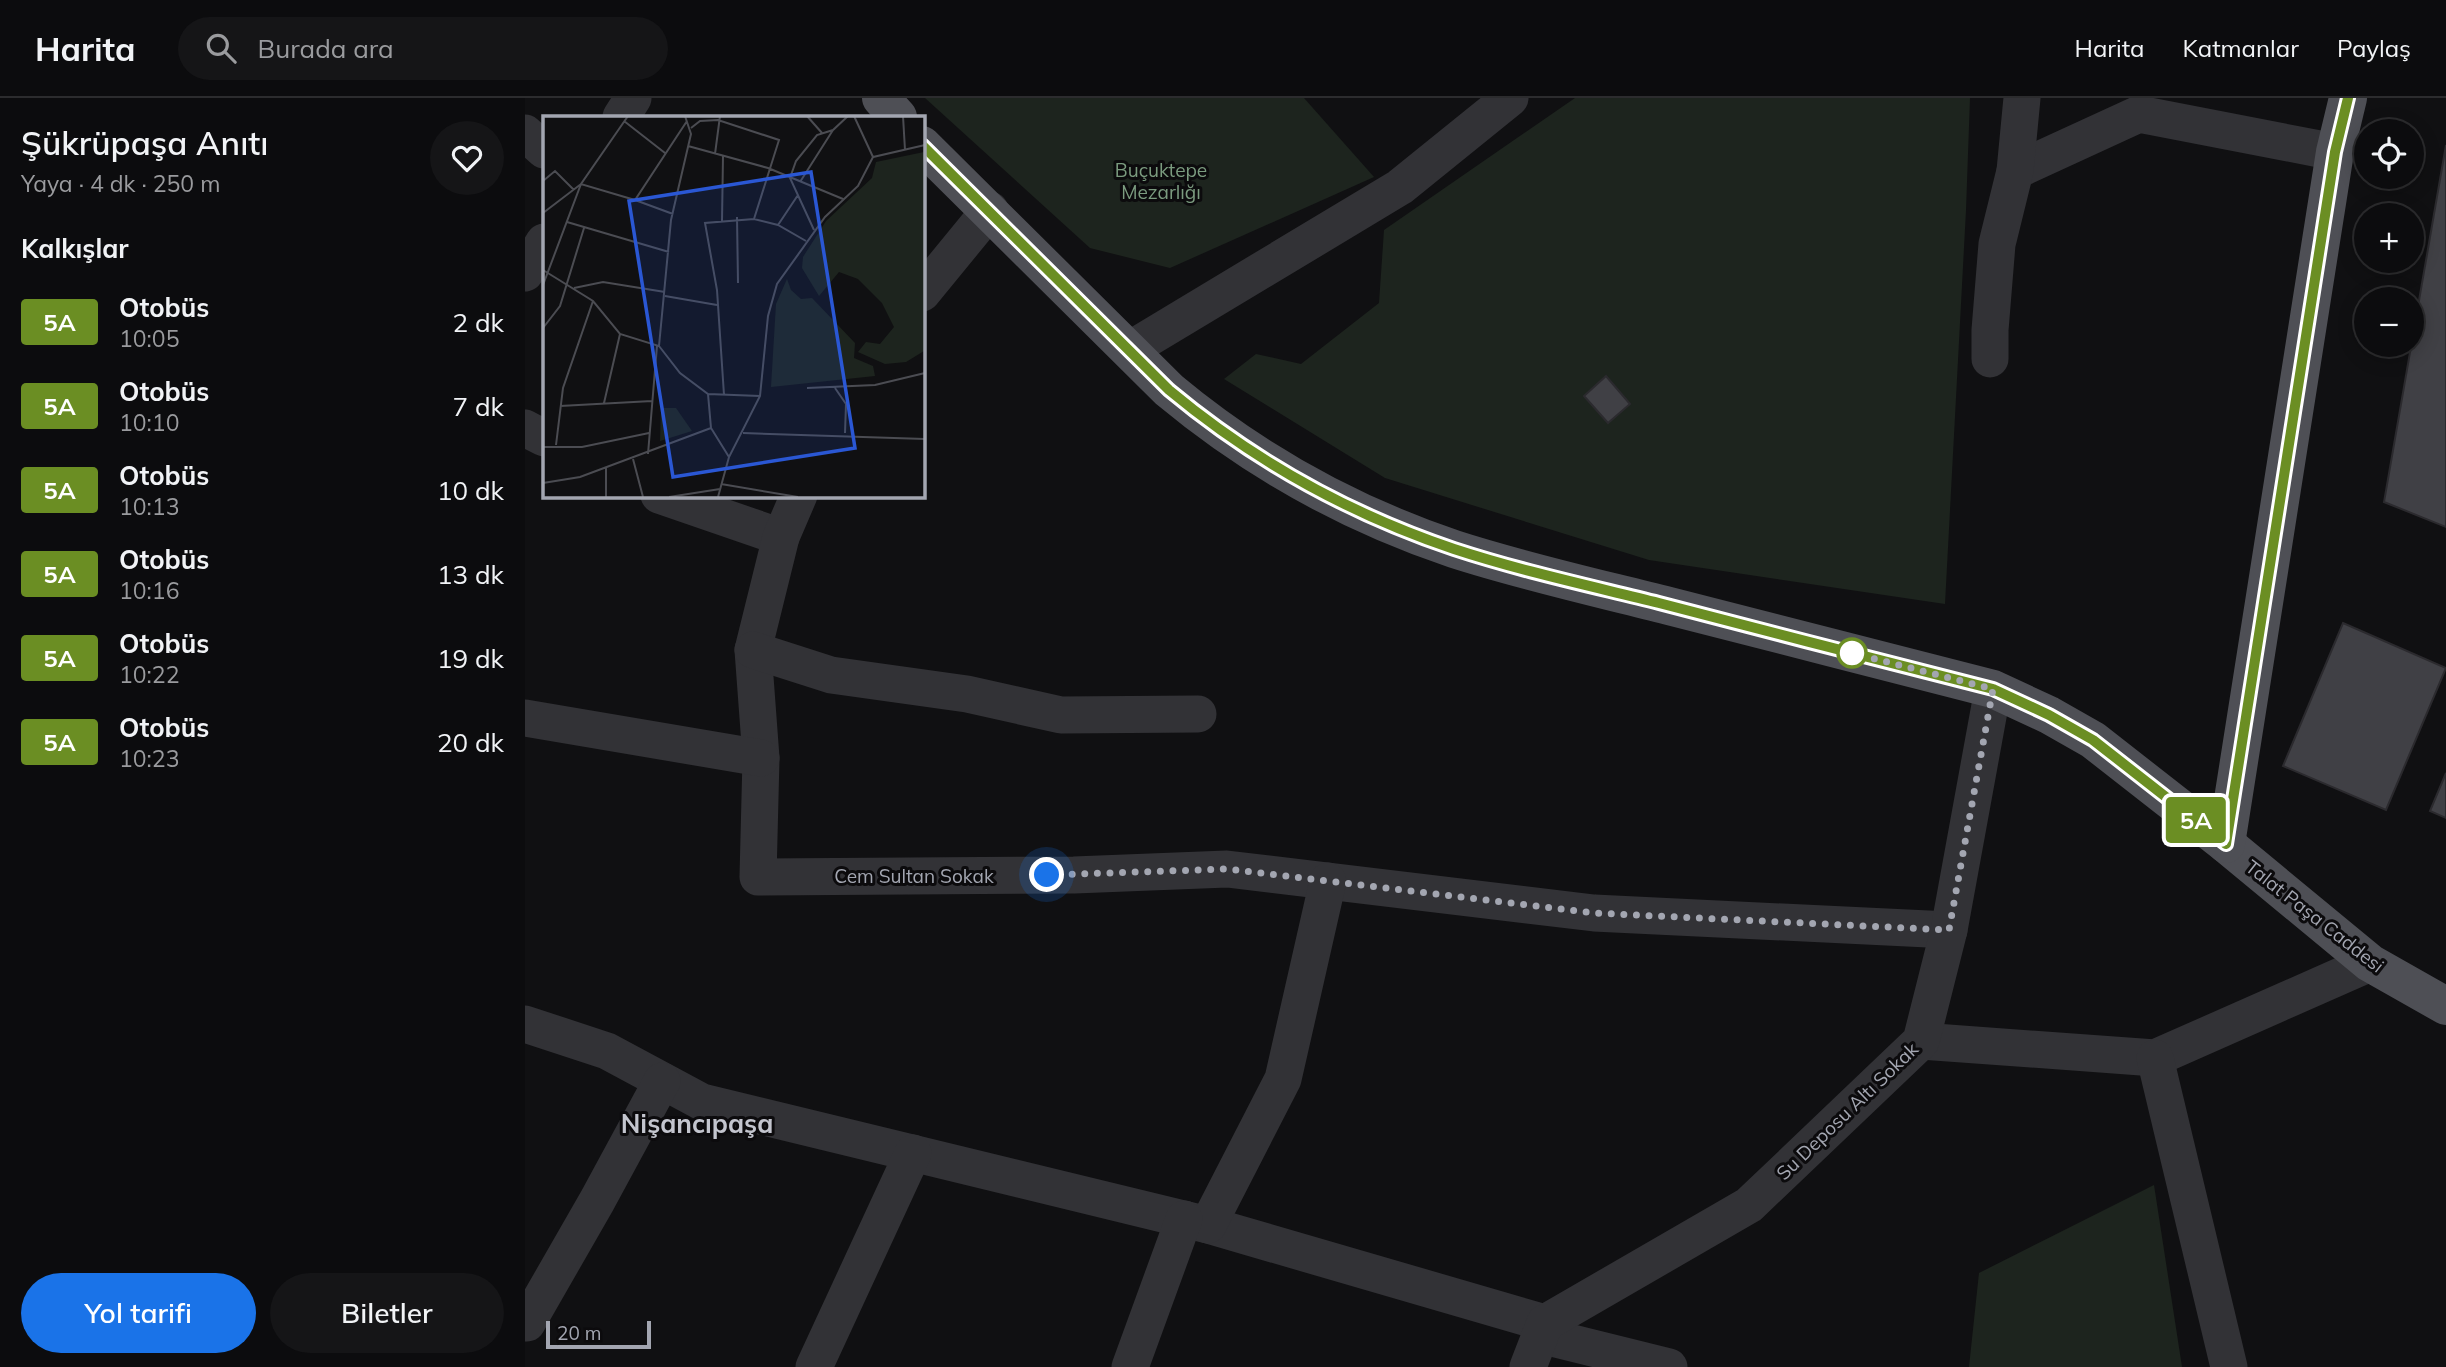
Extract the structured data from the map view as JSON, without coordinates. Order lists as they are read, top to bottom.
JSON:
{
  "streets": {
    "main road": ["Talat Paşa Caddesi"],
    "street": ["Cem Sultan Sokak", "Su Deposu Altı Sokak"]
  },
  "crossings": [
    ["Cem Sultan Sokak", "Su Deposu Altı Sokak"],
    ["Talat Paşa Caddesi", "Su Deposu Altı Sokak"]
  ],
  "districts": ["Nişancıpaşa"],
  "parks": ["Buçuktepe Mezarlığı"],
  "lines": ["bus line 5A"],
  "scale_bar": "20 m",
  "page": {
    "header": "Harita",
    "search": "Burada ara",
    "nav": ["Harita", "Katmanlar", "Paylaş"],
    "heading": [
      ["Şükrüpaşa Anıtı", "Yaya · 4 dk · 250 m"],
      "Kalkışlar"
    ],
    "on_map": "5A",
    "map_buttons": ["+", "−"],
    "list": [
      {
        "mark": "5A",
        "name": "Otobüs",
        "note": "10:05",
        "value": "2 dk"
      },
      {
        "mark": "5A",
        "name": "Otobüs",
        "note": "10:10",
        "value": "7 dk"
      },
      {
        "mark": "5A",
        "name": "Otobüs",
        "note": "10:13",
        "value": "10 dk"
      },
      {
        "mark": "5A",
        "name": "Otobüs",
        "note": "10:16",
        "value": "13 dk"
      },
      {
        "mark": "5A",
        "name": "Otobüs",
        "note": "10:22",
        "value": "19 dk"
      },
      {
        "mark": "5A",
        "name": "Otobüs",
        "note": "10:23",
        "value": "20 dk"
      }
    ],
    "buttons": ["Yol tarifi", "Biletler"],
    "scale": "20 m"
  }
}
